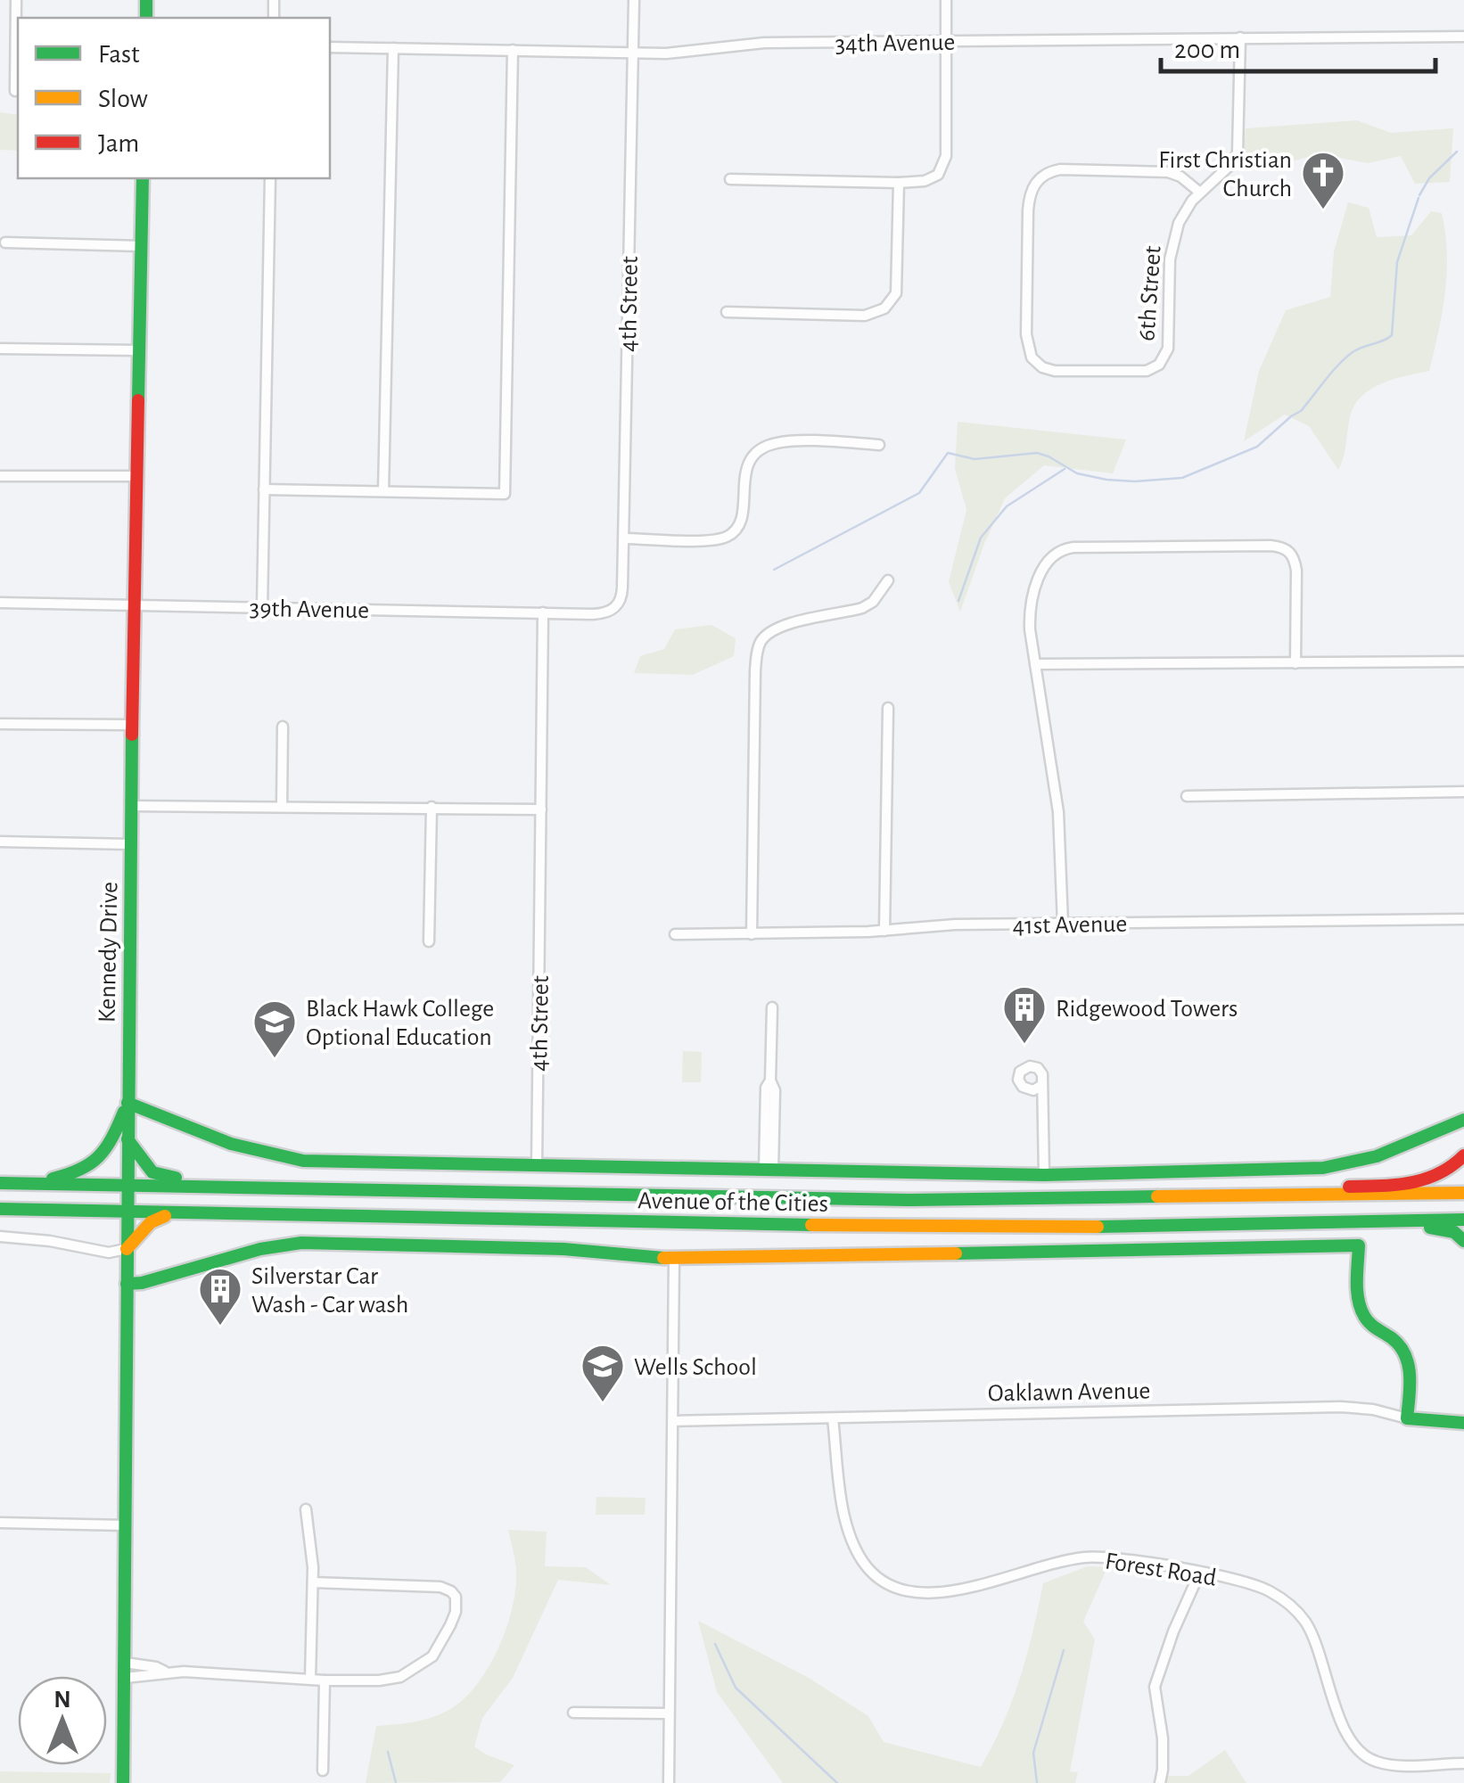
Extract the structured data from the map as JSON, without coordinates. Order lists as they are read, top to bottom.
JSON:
{
  "streets": {
    "street": [
      "34th Avenue",
      "6th Street",
      "4th Street",
      "39th Avenue",
      "41st Avenue",
      "Kennedy Drive",
      "Avenue of the Cities",
      "Oaklawn Avenue",
      "Forest Road"
    ]
  },
  "crossings": [
    ["34th Avenue", "6th Street"],
    ["34th Avenue", "4th Street"],
    ["4th Street", "39th Avenue"],
    ["4th Street", "Avenue of the Cities"],
    ["39th Avenue", "Kennedy Drive"],
    ["Kennedy Drive", "Avenue of the Cities"],
    ["Oaklawn Avenue", "Forest Road"]
  ],
  "places": {
    "church": ["First Christian Church"],
    "building": ["Ridgewood Towers", "Silverstar Car Wash - Car wash"],
    "school or university": ["Black Hawk College Optional Education", "Wells School"]
  },
  "legend": ["Fast", "Slow", "Jam"],
  "scale_bar": "200 m",
  "north": "top"
}
